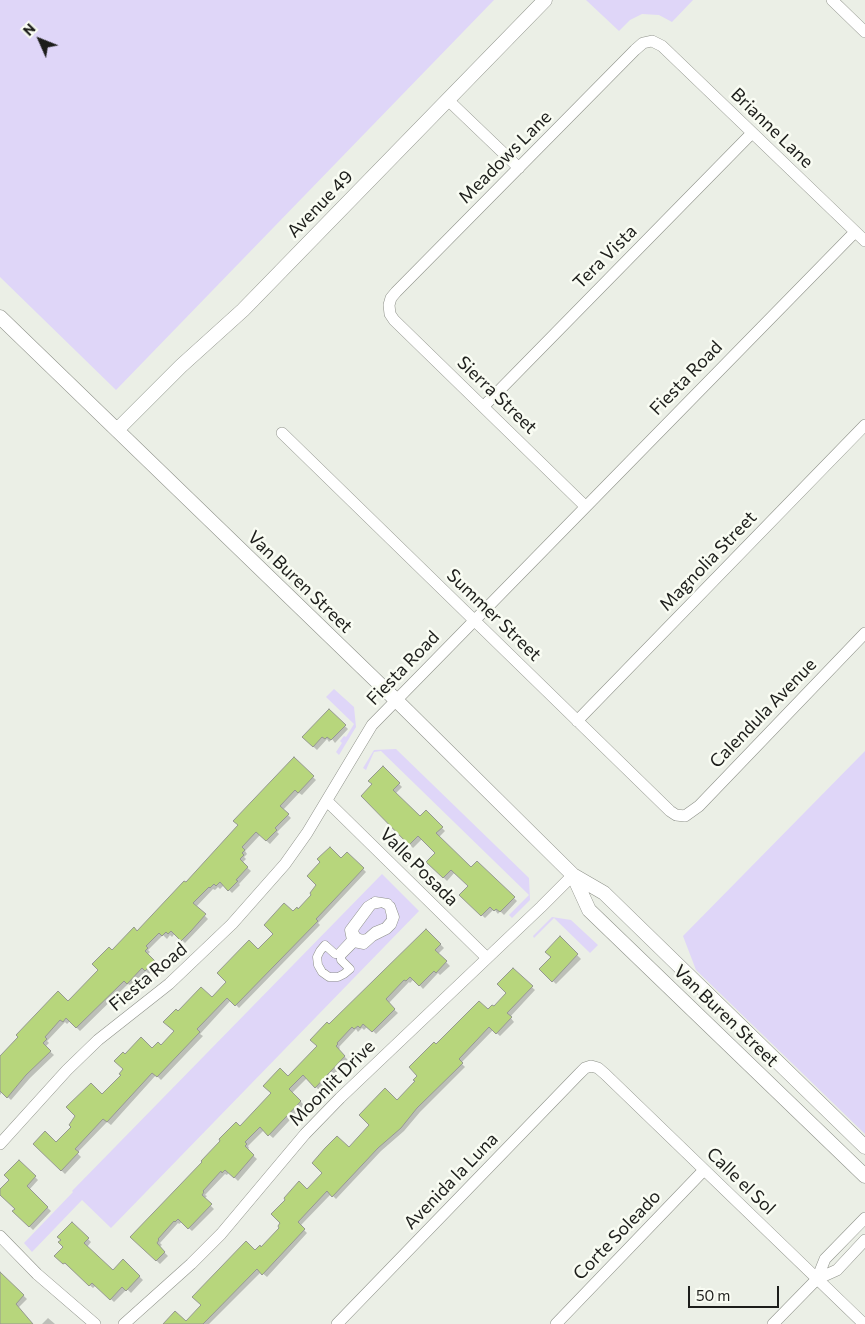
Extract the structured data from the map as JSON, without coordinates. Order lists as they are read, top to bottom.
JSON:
{
  "streets": {
    "street": [
      "Brianne Lane",
      "Meadows Lane",
      "Avenue 49",
      "Tera Vista",
      "Fiesta Road",
      "Sierra Street",
      "Magnolia Street",
      "Van Buren Street",
      "Summer Street",
      "Calendula Avenue",
      "Valle Posada",
      "Moonlit Drive",
      "Avenida la Luna",
      "Calle el Sol",
      "Corte Soleado"
    ]
  },
  "crossings": [
    ["Brianne Lane", "Meadows Lane"],
    ["Brianne Lane", "Tera Vista"],
    ["Brianne Lane", "Fiesta Road"],
    ["Meadows Lane", "Sierra Street"],
    ["Avenue 49", "Van Buren Street"],
    ["Tera Vista", "Sierra Street"],
    ["Fiesta Road", "Sierra Street"],
    ["Fiesta Road", "Van Buren Street"],
    ["Fiesta Road", "Summer Street"],
    ["Fiesta Road", "Valle Posada"],
    ["Magnolia Street", "Summer Street"],
    ["Van Buren Street", "Moonlit Drive"],
    ["Summer Street", "Calendula Avenue"],
    ["Valle Posada", "Moonlit Drive"],
    ["Avenida la Luna", "Calle el Sol"],
    ["Calle el Sol", "Corte Soleado"]
  ],
  "scale_bar": "50 m",
  "north": "top left"
}
